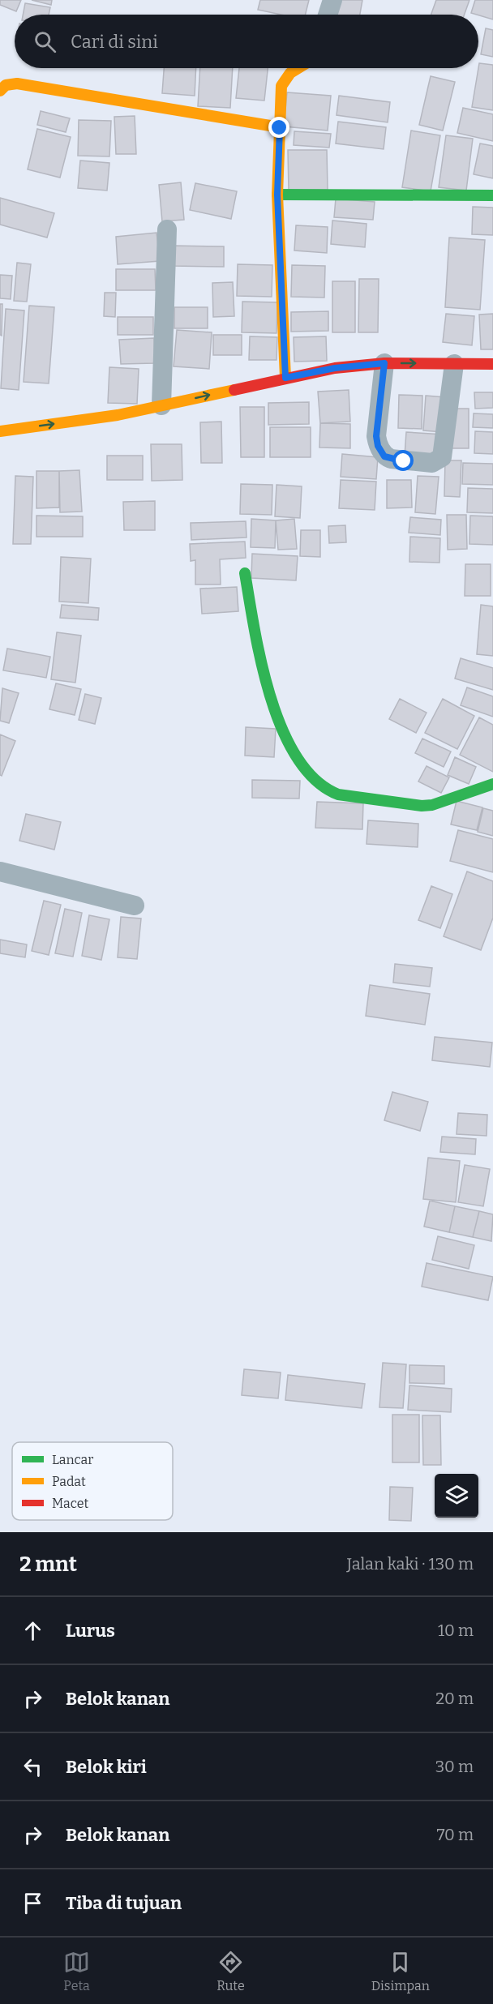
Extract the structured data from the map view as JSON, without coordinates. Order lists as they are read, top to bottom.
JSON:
{
  "legend": ["Lancar", "Padat", "Macet"],
  "page": {
    "search": "Cari di sini",
    "heading": ["2 mnt", "Jalan kaki · 130 m"],
    "list": [
      ["Lurus", "10 m"],
      ["Belok kanan", "20 m"],
      ["Belok kiri", "30 m"],
      ["Belok kanan", "70 m"],
      "Tiba di tujuan"
    ],
    "nav": ["Peta", "Rute", "Disimpan"]
  }
}
